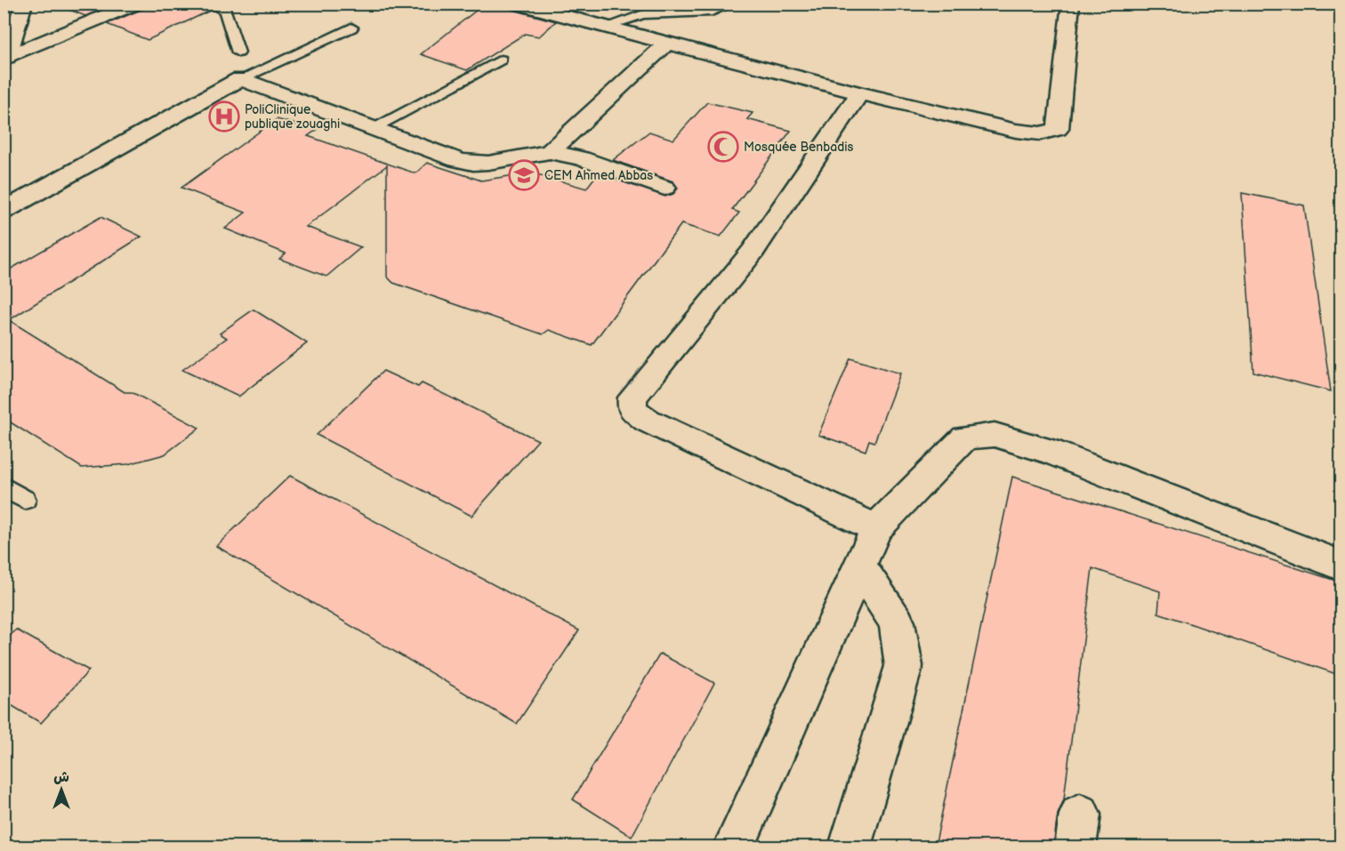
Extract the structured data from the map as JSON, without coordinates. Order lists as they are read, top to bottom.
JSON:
{
  "places": {
    "hospital": ["PoliClinique publique zouaghi"],
    "mosque": ["Mosquée Benbadis"],
    "school or university": ["CEM Ahmed Abbas"]
  },
  "north": "top"
}
